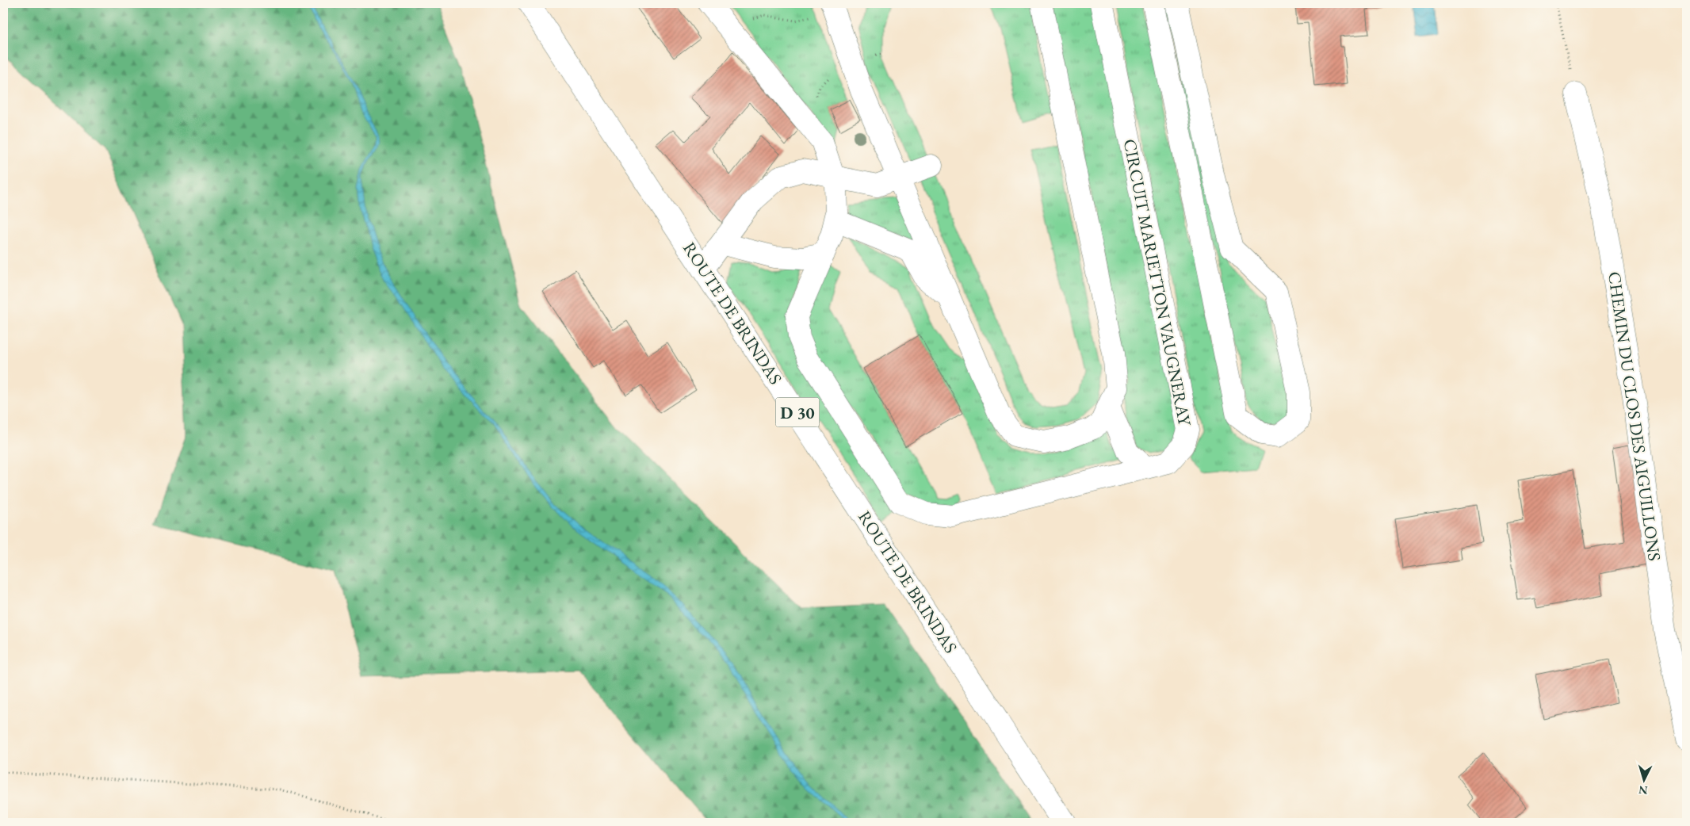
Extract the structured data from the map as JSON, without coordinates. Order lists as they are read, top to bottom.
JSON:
{
  "streets": {
    "main road": [
      "CIRCUIT MARIETTON VAUGNERAY",
      "ROUTE DE BRINDAS",
      "D 30",
      "CHEMIN DU CLOS DES AIGUILLONS"
    ]
  },
  "north": "bottom"
}
